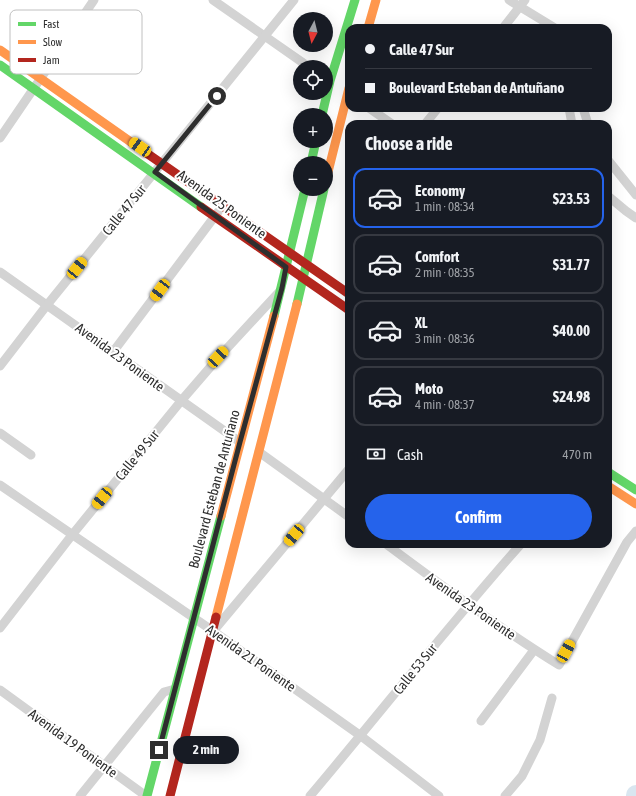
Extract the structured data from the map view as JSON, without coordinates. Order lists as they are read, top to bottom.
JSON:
{
  "streets": {
    "main road": ["Avenida 25 Poniente", "Boulevard Esteban de Antuñano"],
    "street": [
      "Calle 47 Sur",
      "Avenida 23 Poniente",
      "Calle 49 Sur",
      "Avenida 21 Poniente",
      "Calle 53 Sur",
      "Avenida 19 Poniente"
    ]
  },
  "crossings": [
    ["Avenida 25 Poniente", "Calle 47 Sur"],
    ["Avenida 25 Poniente", "Boulevard Esteban de Antuñano"],
    ["Calle 47 Sur", "Avenida 23 Poniente"],
    ["Avenida 23 Poniente", "Calle 49 Sur"],
    ["Avenida 23 Poniente", "Boulevard Esteban de Antuñano"],
    ["Avenida 23 Poniente", "Calle 53 Sur"],
    ["Calle 49 Sur", "Boulevard Esteban de Antuñano"],
    ["Calle 49 Sur", "Avenida 21 Poniente"],
    ["Boulevard Esteban de Antuñano", "Avenida 21 Poniente"],
    ["Boulevard Esteban de Antuñano", "Avenida 19 Poniente"],
    ["Avenida 21 Poniente", "Calle 53 Sur"]
  ],
  "legend": ["Fast", "Slow", "Jam"],
  "north": "bottom",
  "page": {
    "map_buttons": ["+", "−"],
    "banner": ["Calle 47 Sur", "Boulevard Esteban de Antuñano"],
    "heading": "Choose a ride",
    "list": [
      {
        "name": "Economy",
        "note": "1 min · 08:34",
        "value": "$23.53"
      },
      {
        "name": "Comfort",
        "note": "2 min · 08:35",
        "value": "$31.77"
      },
      {
        "name": "XL",
        "note": "3 min · 08:36",
        "value": "$40.00"
      },
      {
        "name": "Moto",
        "note": "4 min · 08:37",
        "value": "$24.98"
      }
    ],
    "pay": ["Cash", "470 m"],
    "buttons": "Confirm",
    "bubble": "2 min"
  }
}
